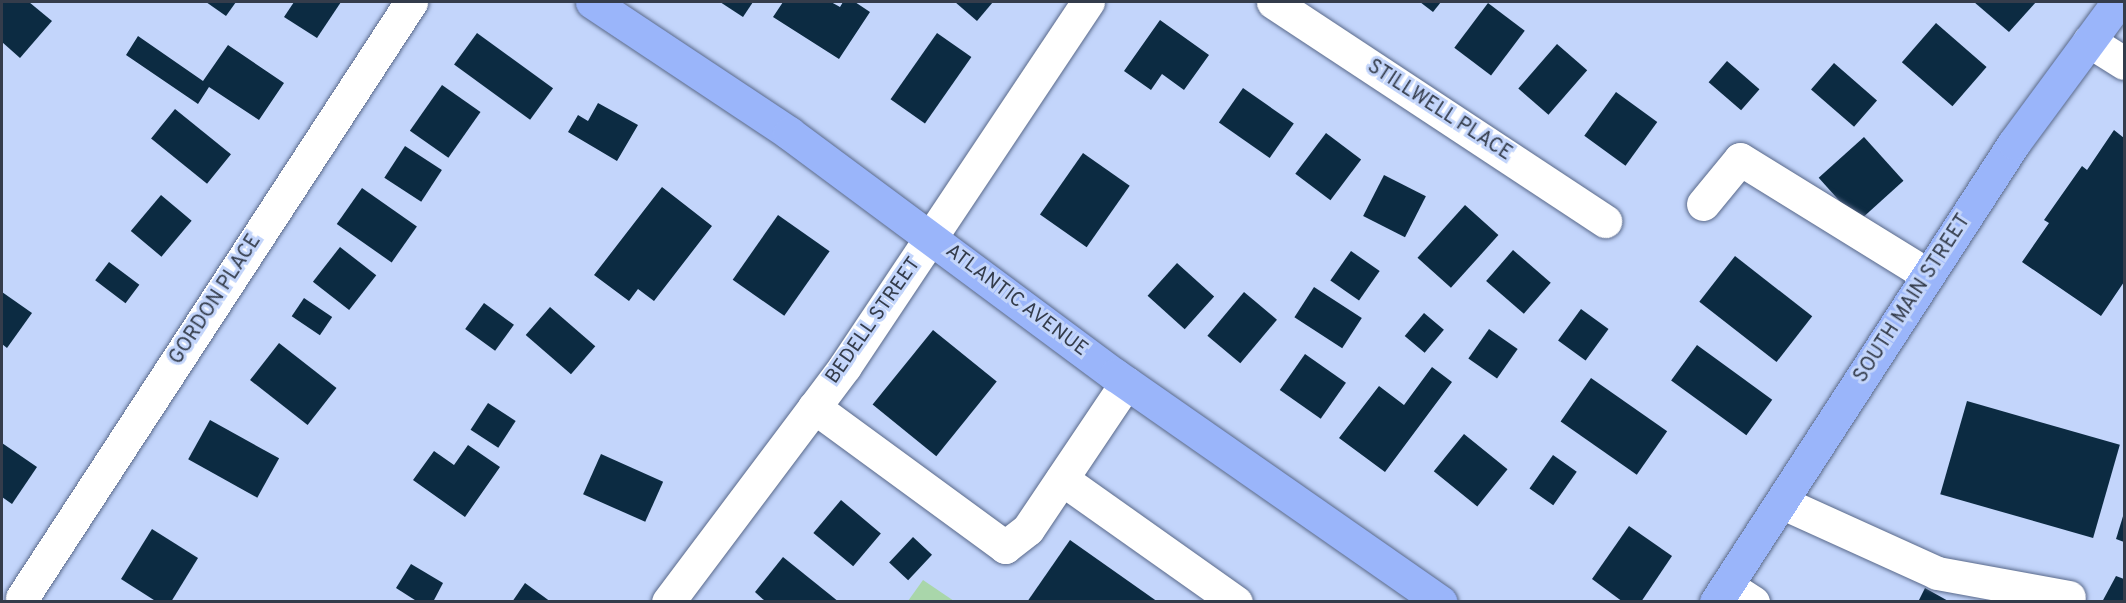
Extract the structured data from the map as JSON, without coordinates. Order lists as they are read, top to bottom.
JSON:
{
  "streets": {
    "main road": ["SOUTH MAIN STREET", "ATLANTIC AVENUE"],
    "street": ["STILLWELL PLACE", "GORDON PLACE", "BEDELL STREET"]
  },
  "crossings": [
    ["ATLANTIC AVENUE", "BEDELL STREET"]
  ]
}
